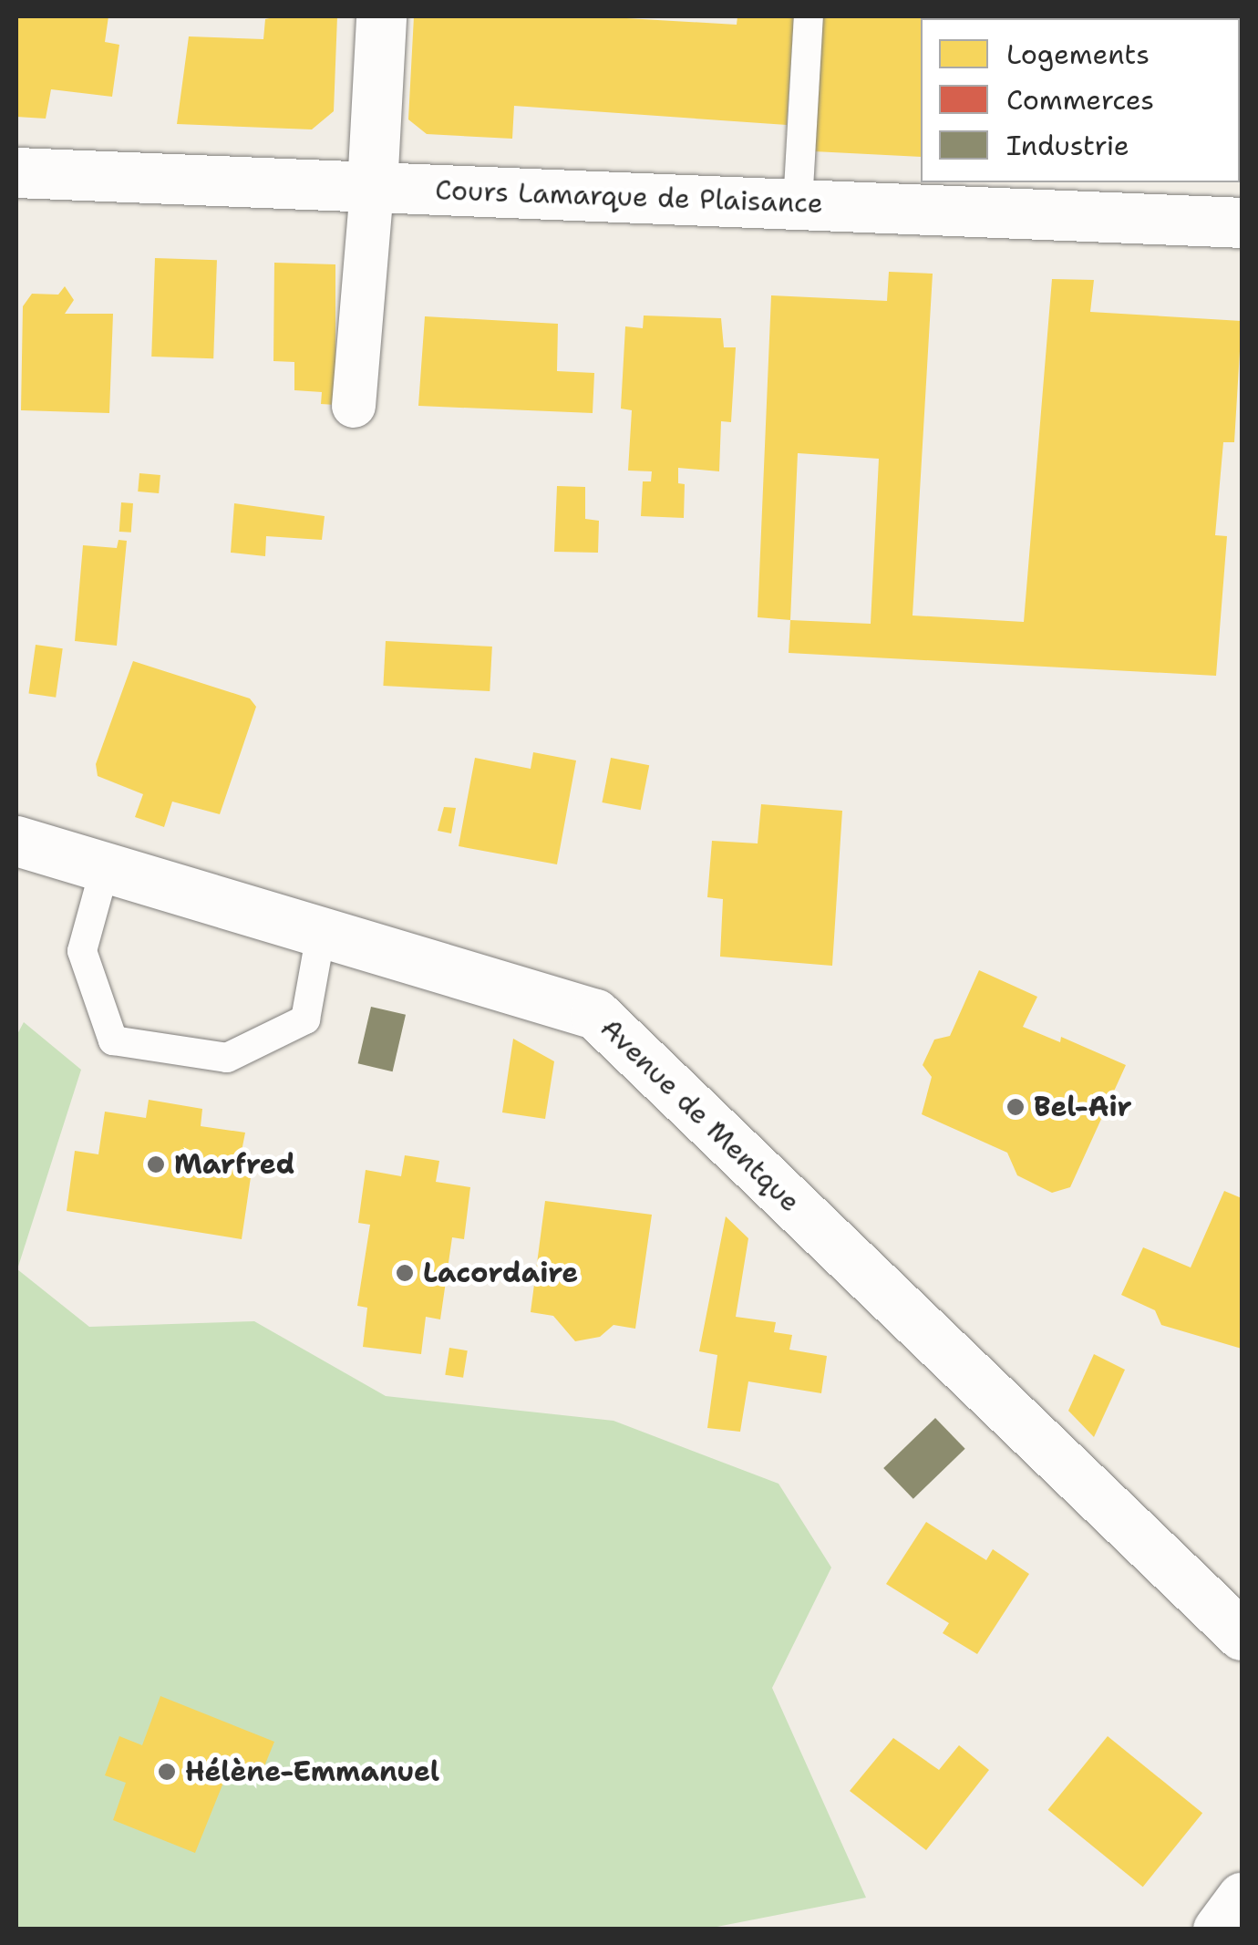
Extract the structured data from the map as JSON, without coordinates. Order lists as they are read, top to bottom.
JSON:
{
  "streets": {
    "street": ["Cours Lamarque de Plaisance", "Avenue de Mentque"]
  },
  "places": [
    "Bel-Air",
    "Marfred",
    "Lacordaire",
    "Hélène-Emmanuel"
  ],
  "legend": ["Logements", "Commerces", "Industrie"]
}
